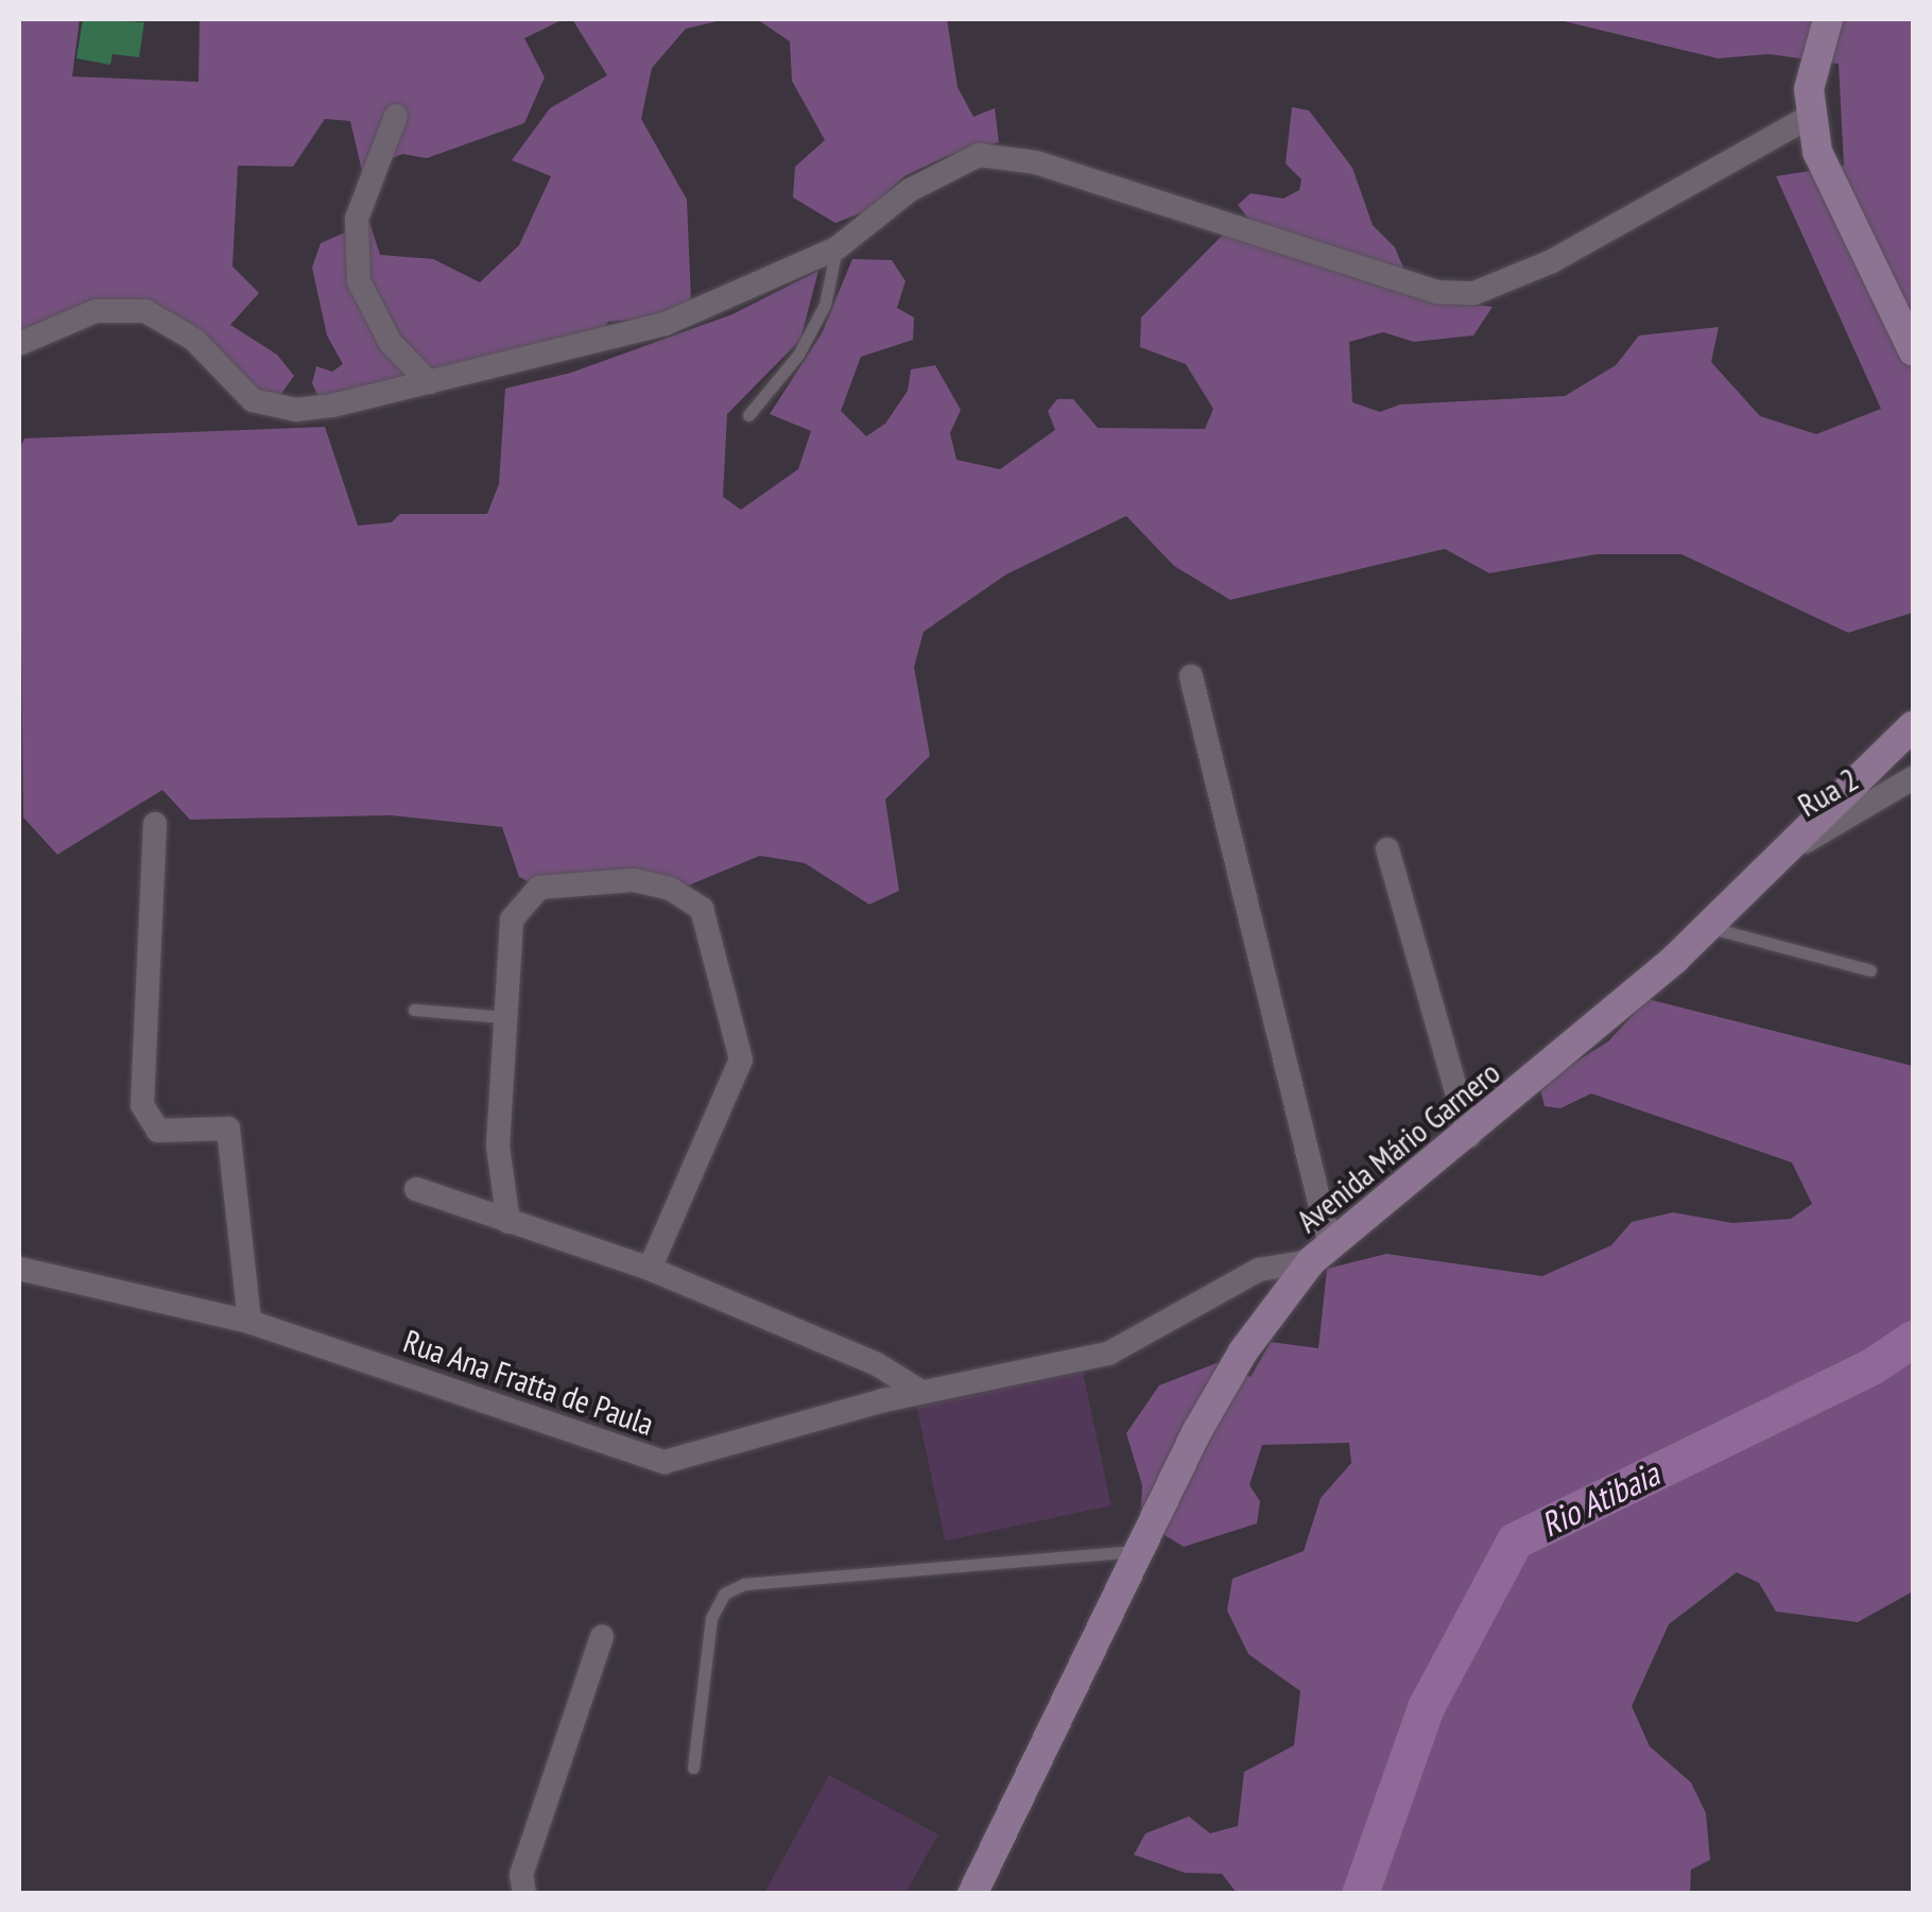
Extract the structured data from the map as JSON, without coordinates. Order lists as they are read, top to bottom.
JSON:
{
  "streets": {
    "main road": ["Avenida Mário Garnero"],
    "street": ["Rua 2", "Rua Ana Fratta de Paula"]
  },
  "crossings": [
    ["Rua 2", "Avenida Mário Garnero"],
    ["Avenida Mário Garnero", "Rua Ana Fratta de Paula"]
  ],
  "water": ["Rio Atibaia"]
}
